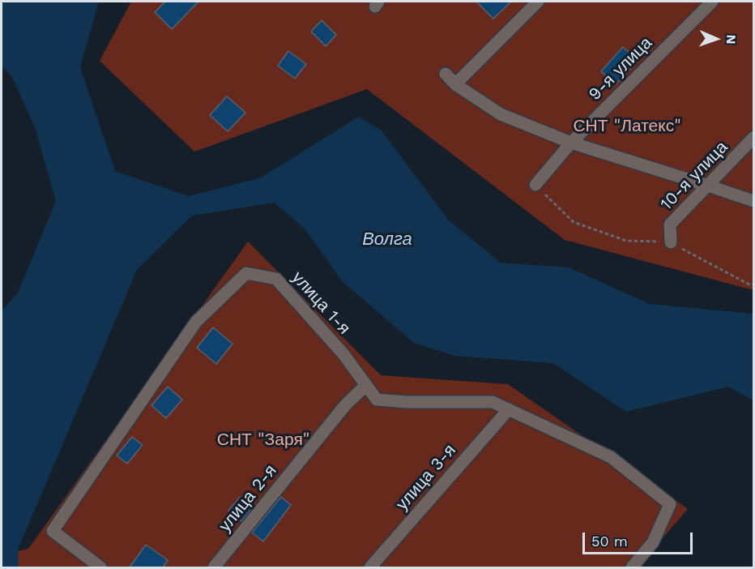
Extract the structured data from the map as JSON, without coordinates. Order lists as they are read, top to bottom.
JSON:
{
  "streets": {
    "street": [
      "9-я улица",
      "10-я улица",
      "улица 1-я",
      "улица 3-я",
      "улица 2-я"
    ]
  },
  "crossings": [
    ["улица 1-я", "улица 3-я"],
    ["улица 1-я", "улица 2-я"]
  ],
  "water": ["Волга"],
  "parks": ["СНТ \"Латекс\"", "СНТ \"Заря\""],
  "scale_bar": "50 m",
  "north": "right"
}
